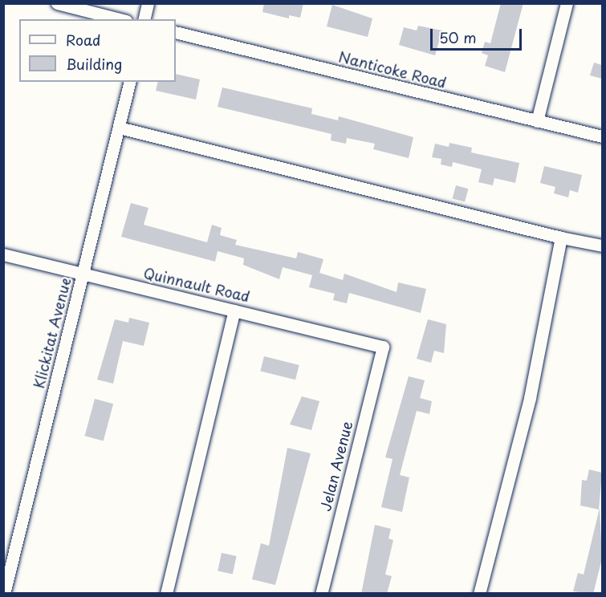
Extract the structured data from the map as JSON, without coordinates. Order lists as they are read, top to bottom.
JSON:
{
  "streets": {
    "street": [
      "Nanticoke Road",
      "Quinnault Road",
      "Klickitat Avenue",
      "Jelan Avenue"
    ]
  },
  "crossings": [
    ["Quinnault Road", "Klickitat Avenue"],
    ["Quinnault Road", "Jelan Avenue"]
  ],
  "legend": ["Road", "Building"],
  "scale_bar": "50 m"
}
